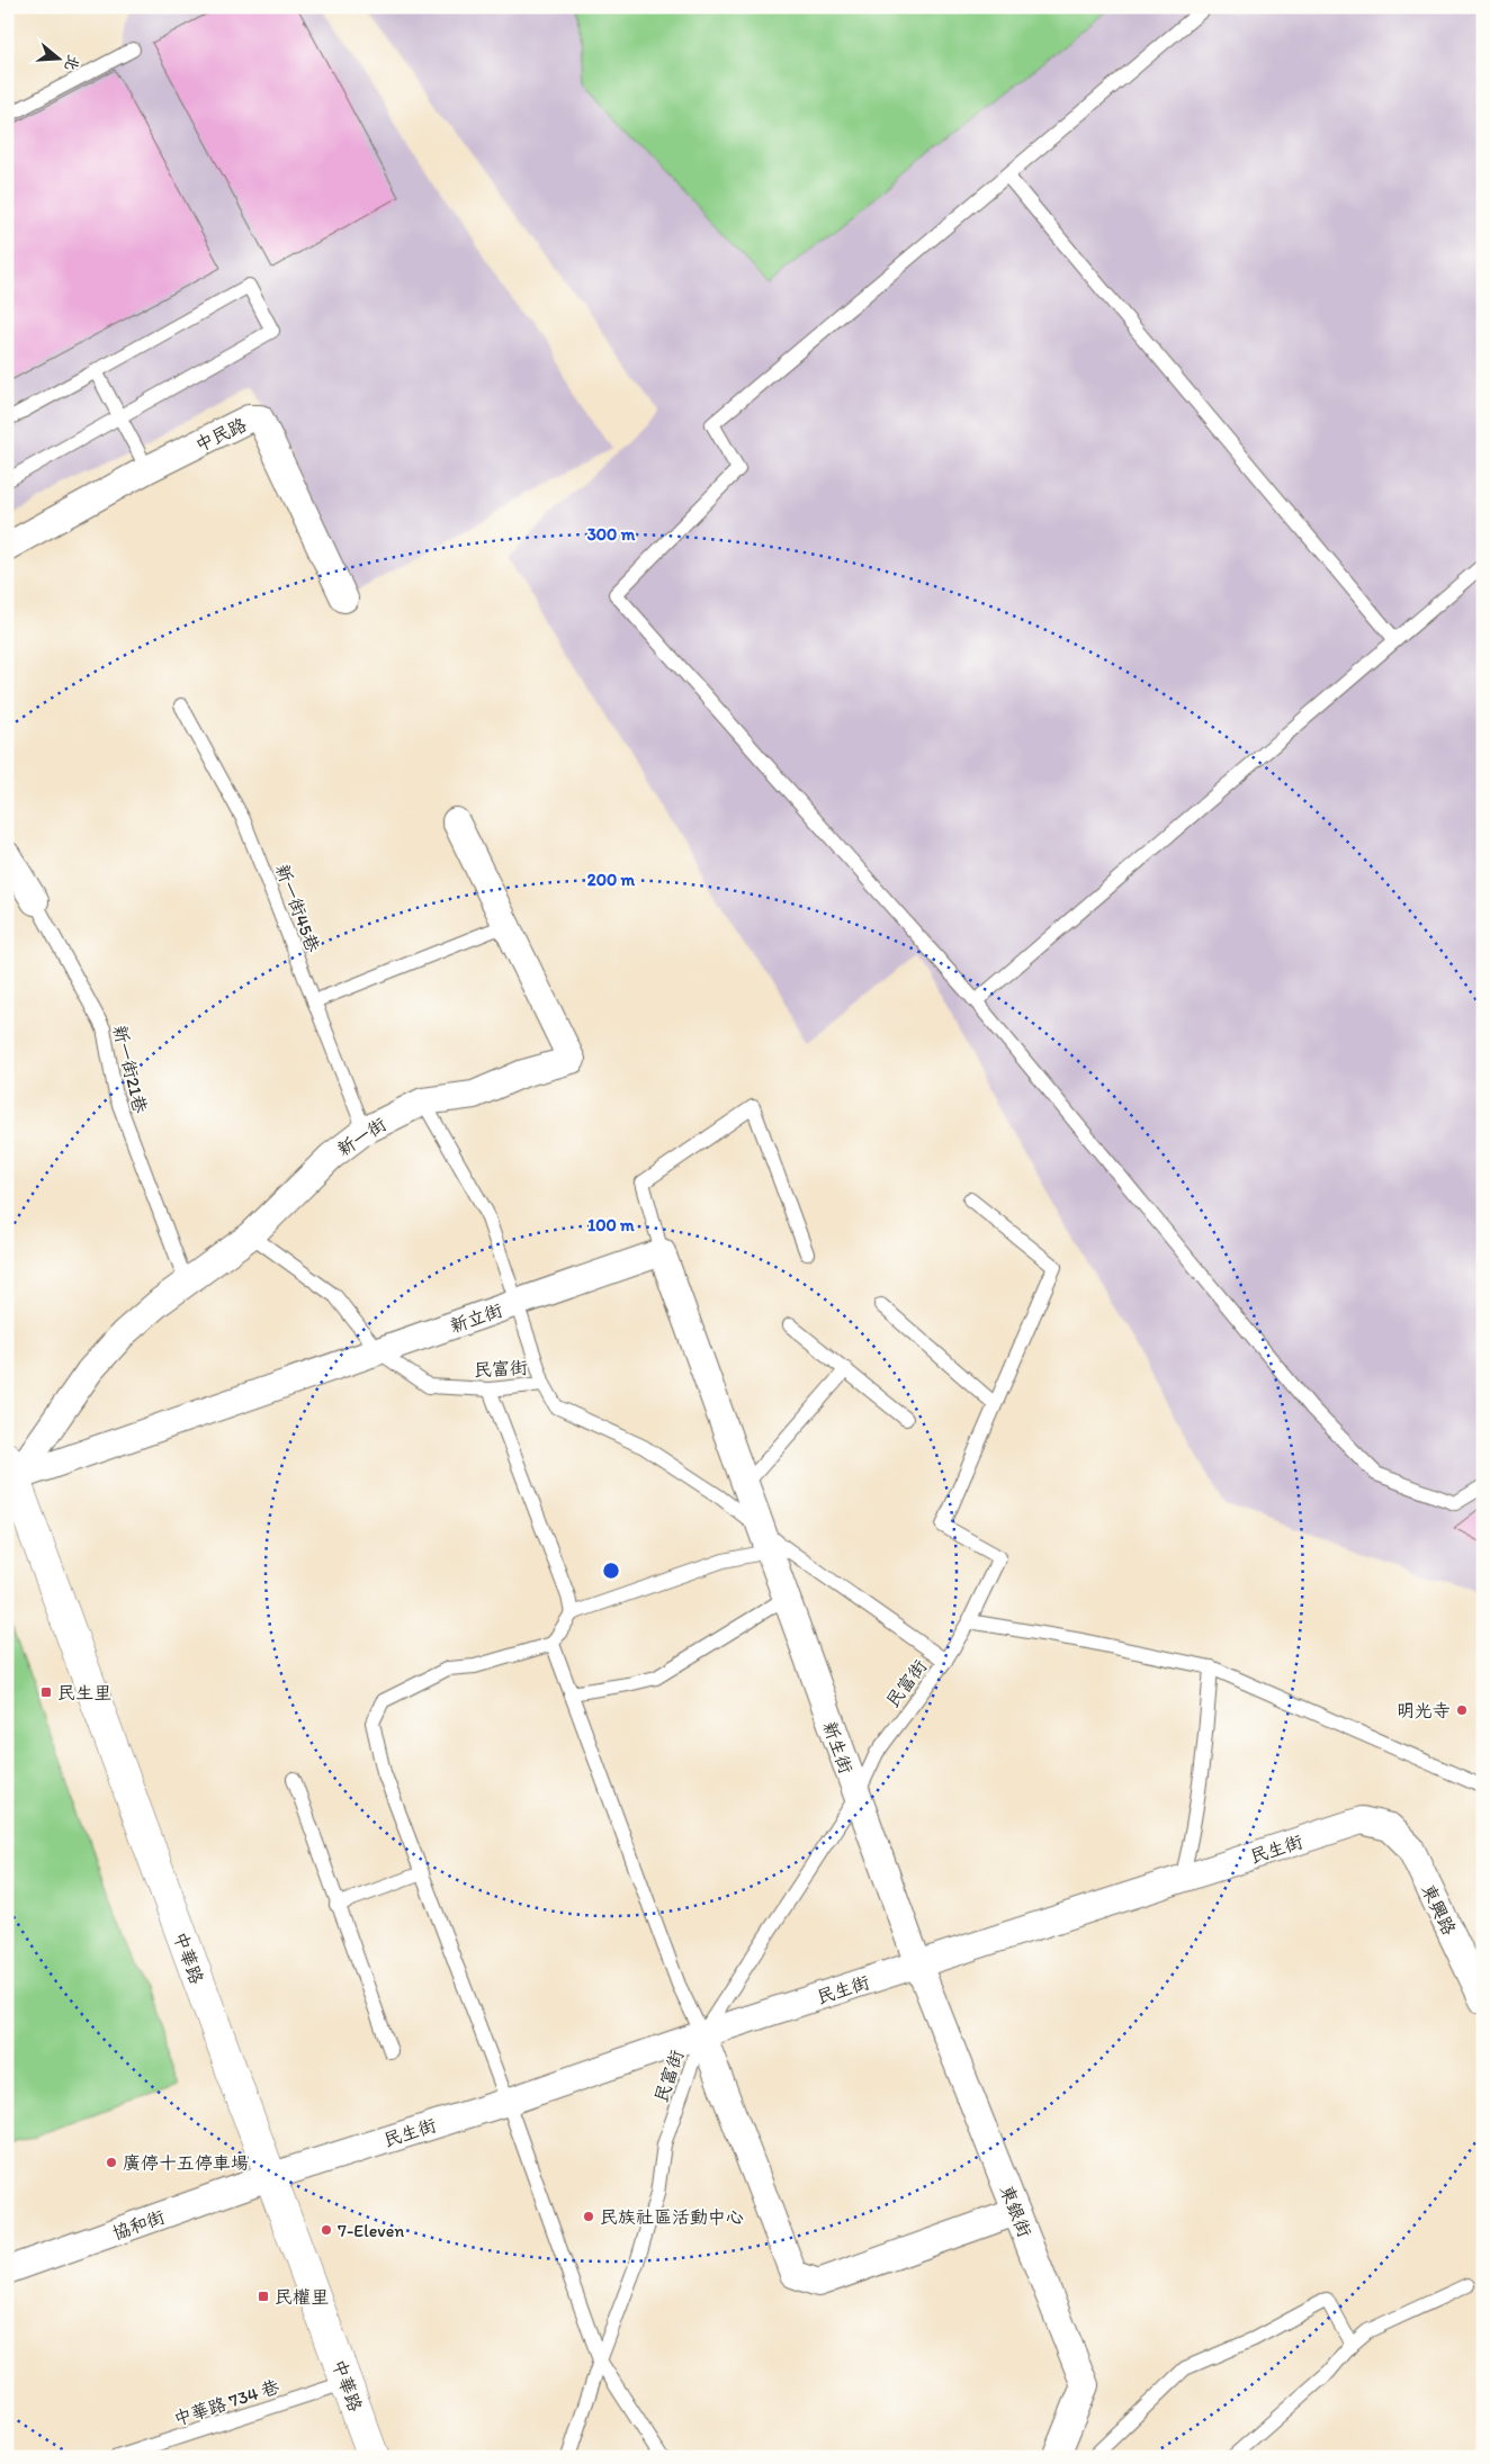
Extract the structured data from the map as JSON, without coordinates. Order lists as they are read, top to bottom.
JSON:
{
  "streets": {
    "street": [
      "中民路",
      "新一街",
      "新立街",
      "新生街",
      "民生街",
      "東興路",
      "中華路",
      "東銀街",
      "協和街"
    ],
    "lane": [
      "新一街45巷",
      "新一街21巷",
      "民富街",
      "中華路 734 巷"
    ]
  },
  "crossings": [
    ["新一街45巷", "新一街"],
    ["新一街21巷", "新一街"],
    ["新一街", "新立街"],
    ["新一街", "民富街"],
    ["新一街", "中華路"],
    ["新立街", "民富街"],
    ["新立街", "中華路"],
    ["民富街", "新生街"],
    ["民富街", "民生街"],
    ["新生街", "民生街"],
    ["新生街", "東銀街"],
    ["民生街", "東興路"],
    ["民生街", "中華路"],
    ["民生街", "東銀街"],
    ["民生街", "協和街"],
    ["中華路", "協和街"],
    ["中華路", "中華路 734 巷"]
  ],
  "places": {
    "transit": ["民生里", "民權里"],
    "other": [
      "明光寺",
      "廣停十五停車場",
      "民族社區活動中心",
      "7-Eleven"
    ]
  },
  "north": "right",
  "rings": ["300 m", "200 m", "100 m"]
}
